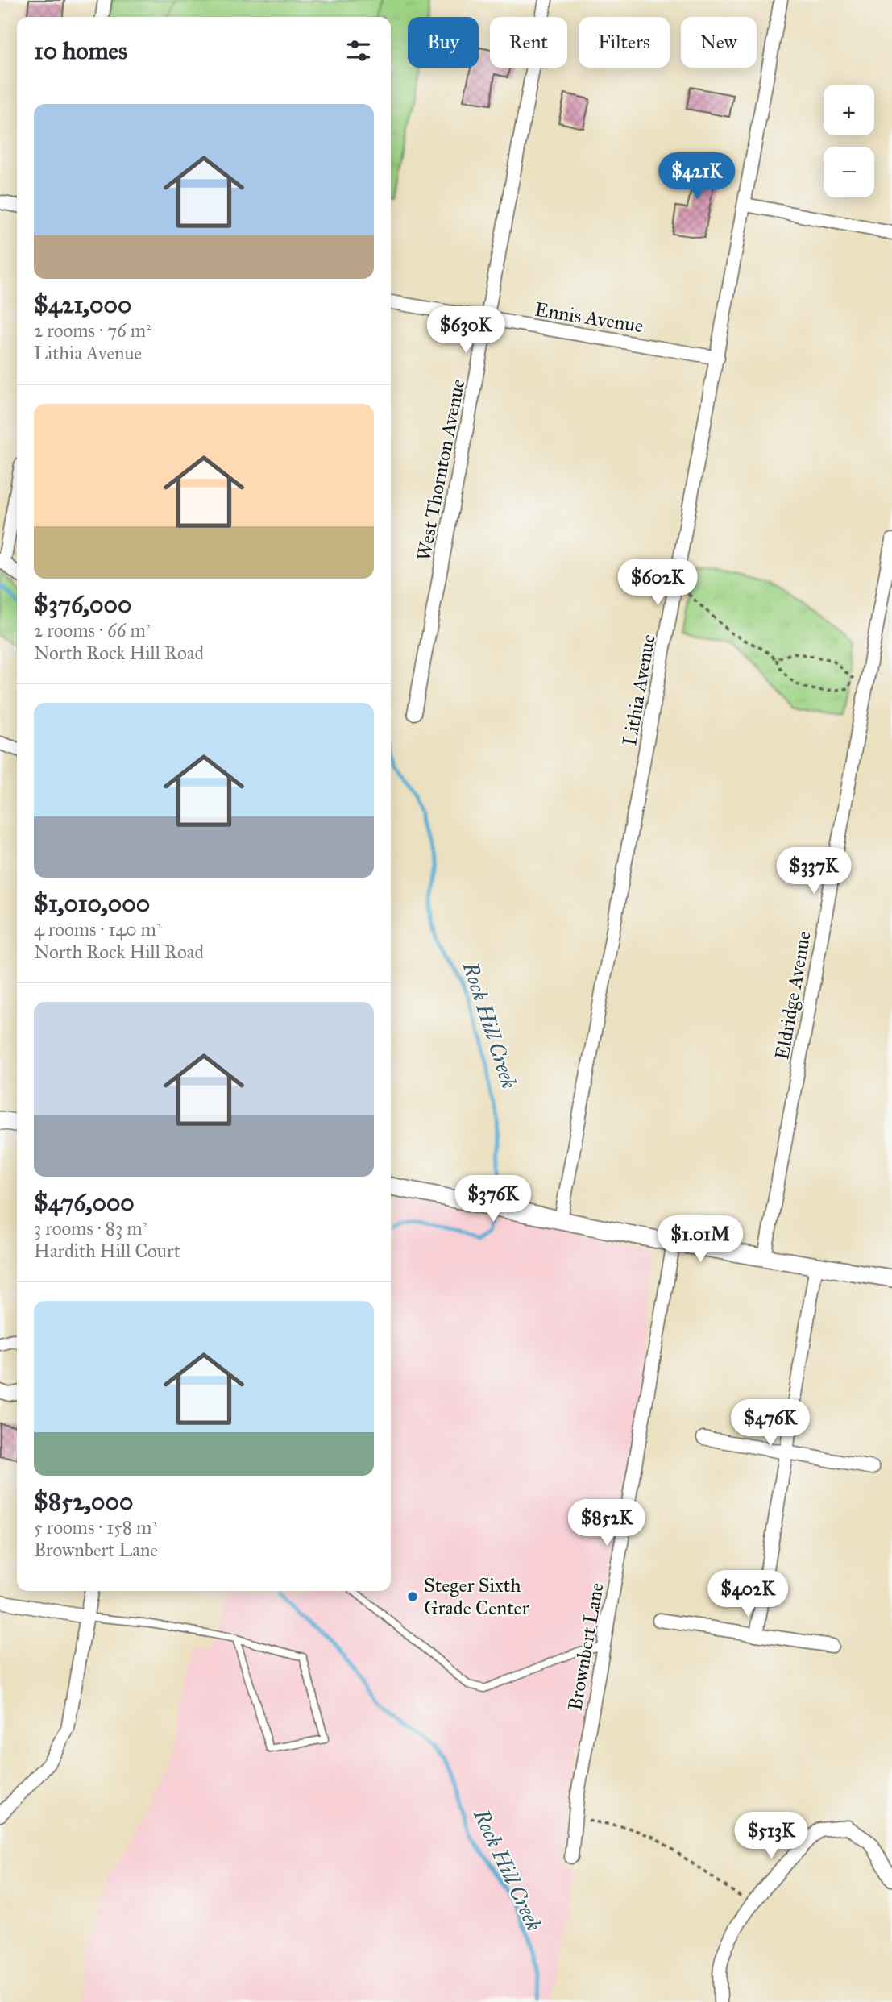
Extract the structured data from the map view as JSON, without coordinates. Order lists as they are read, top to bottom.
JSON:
{
  "streets": {
    "street": [
      "Ennis Avenue",
      "West Thornton Avenue",
      "Lithia Avenue",
      "Eldridge Avenue",
      "Brownbert Lane"
    ]
  },
  "crossings": [
    ["Ennis Avenue", "West Thornton Avenue"],
    ["Ennis Avenue", "Lithia Avenue"]
  ],
  "water": ["Rock Hill Creek"],
  "places": ["Steger Sixth Grade Center"],
  "page": {
    "chip": [
      "Buy",
      "Rent",
      "Filters",
      "New"
    ],
    "heading": "10 homes",
    "map_buttons": ["+", "−"],
    "list": [
      {
        "name": "$421,000",
        "note": "2 rooms · 76 m² · Lithia Avenue"
      },
      {
        "name": "$376,000",
        "note": "2 rooms · 66 m² · North Rock Hill Road"
      },
      {
        "name": "$1,010,000",
        "note": "4 rooms · 140 m² · North Rock Hill Road"
      },
      {
        "name": "$476,000",
        "note": "3 rooms · 83 m² · Hardith Hill Court"
      },
      {
        "name": "$852,000",
        "note": "5 rooms · 158 m² · Brownbert Lane"
      }
    ],
    "price": [
      "$421K",
      "$630K",
      "$602K",
      "$337K",
      "$376K",
      "$1.01M",
      "$476K",
      "$852K",
      "$402K",
      "$513K"
    ]
  }
}
